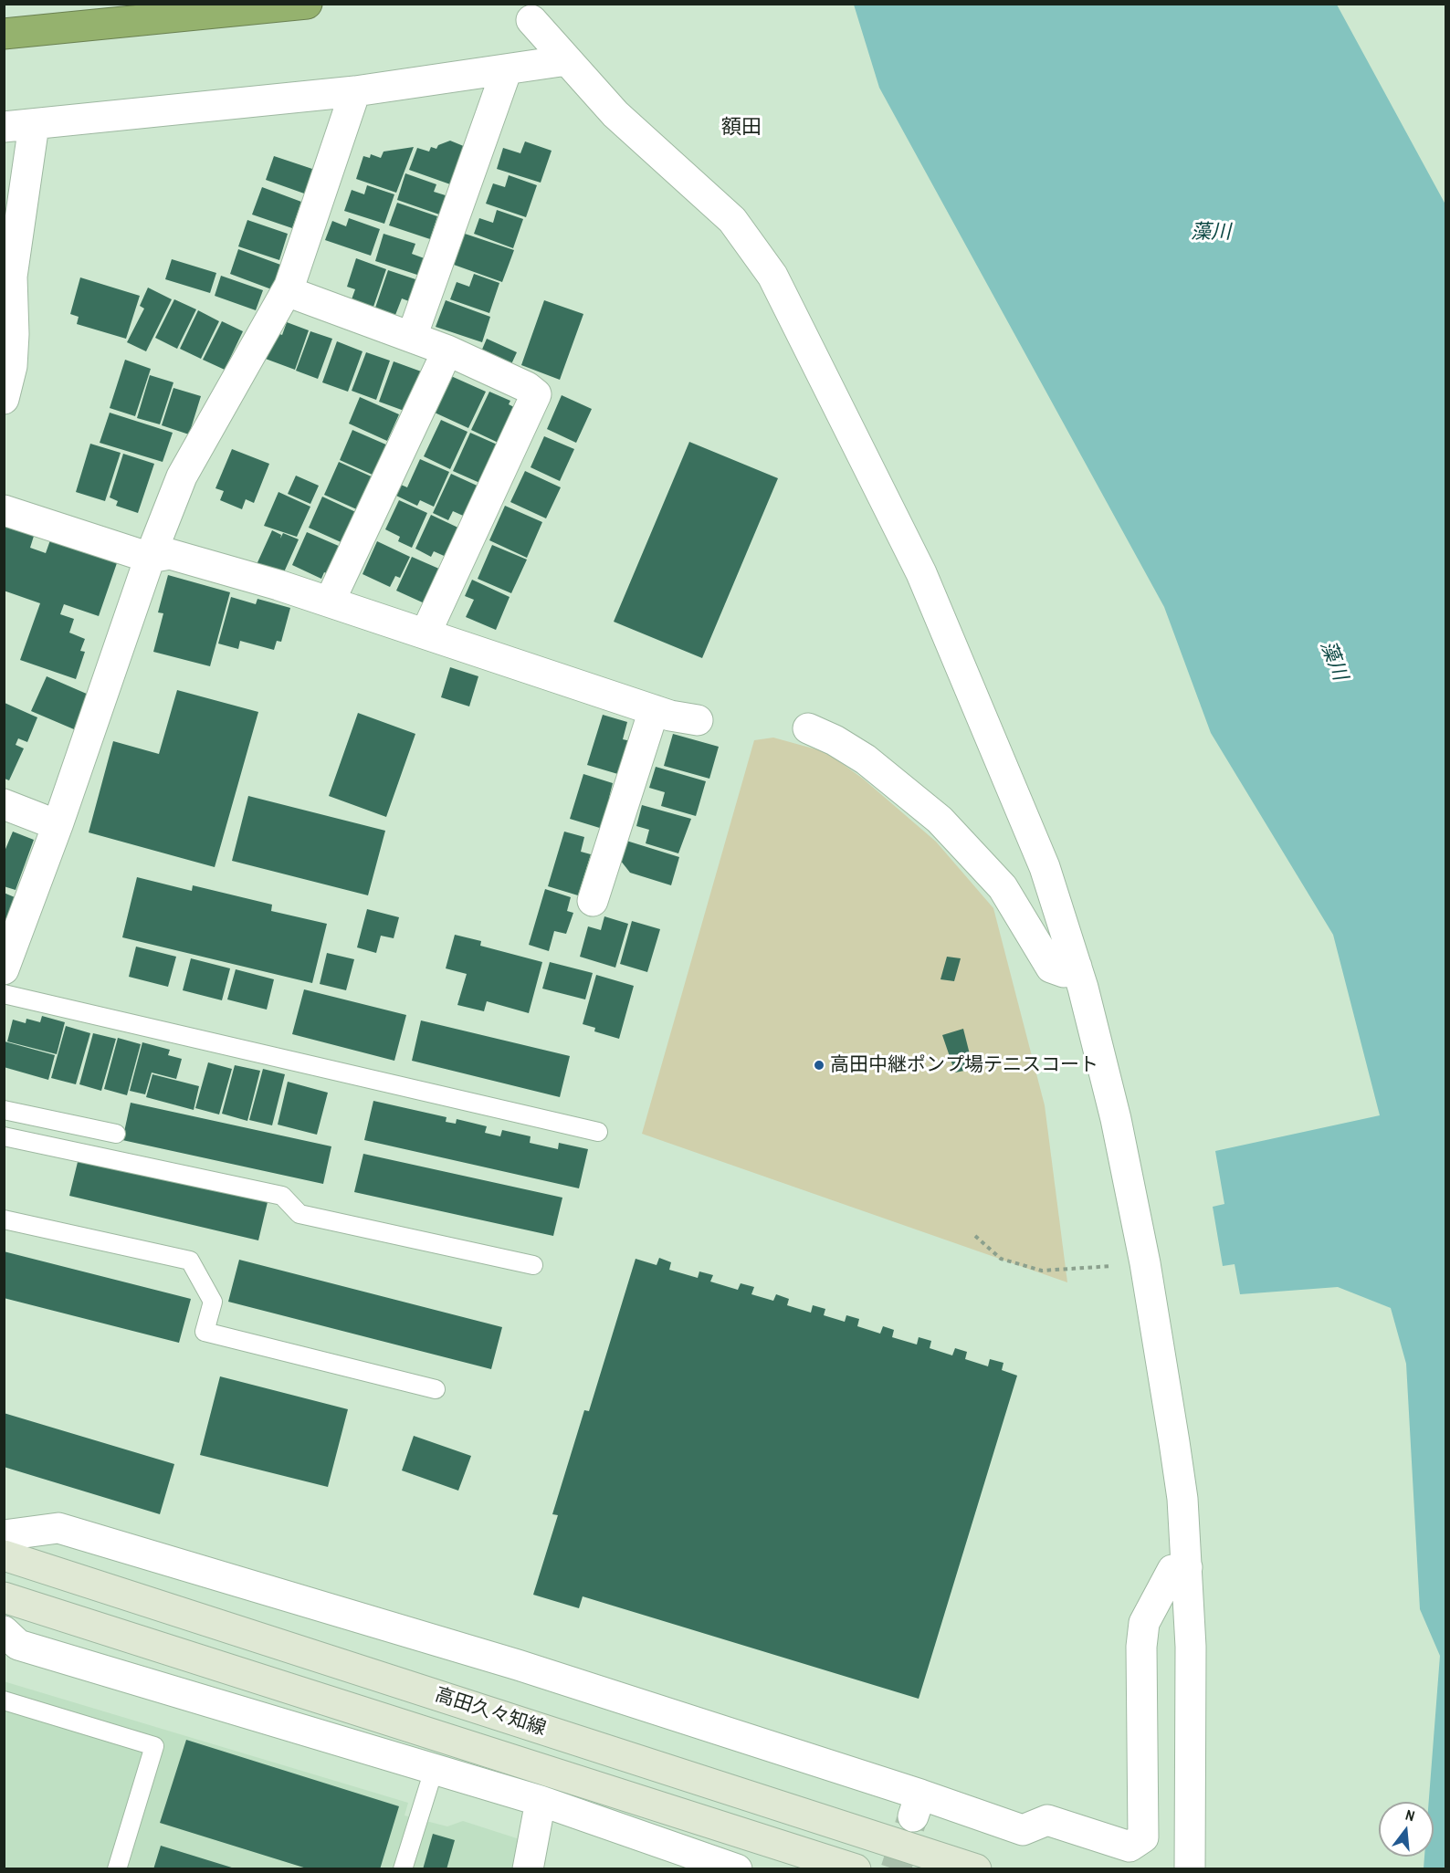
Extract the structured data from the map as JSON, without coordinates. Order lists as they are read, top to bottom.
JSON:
{
  "streets": {
    "main road": ["高田久々知線"]
  },
  "districts": ["額田"],
  "water": ["藻川"],
  "places": ["高田中継ポンプ場テニスコート"],
  "north": "top"
}
